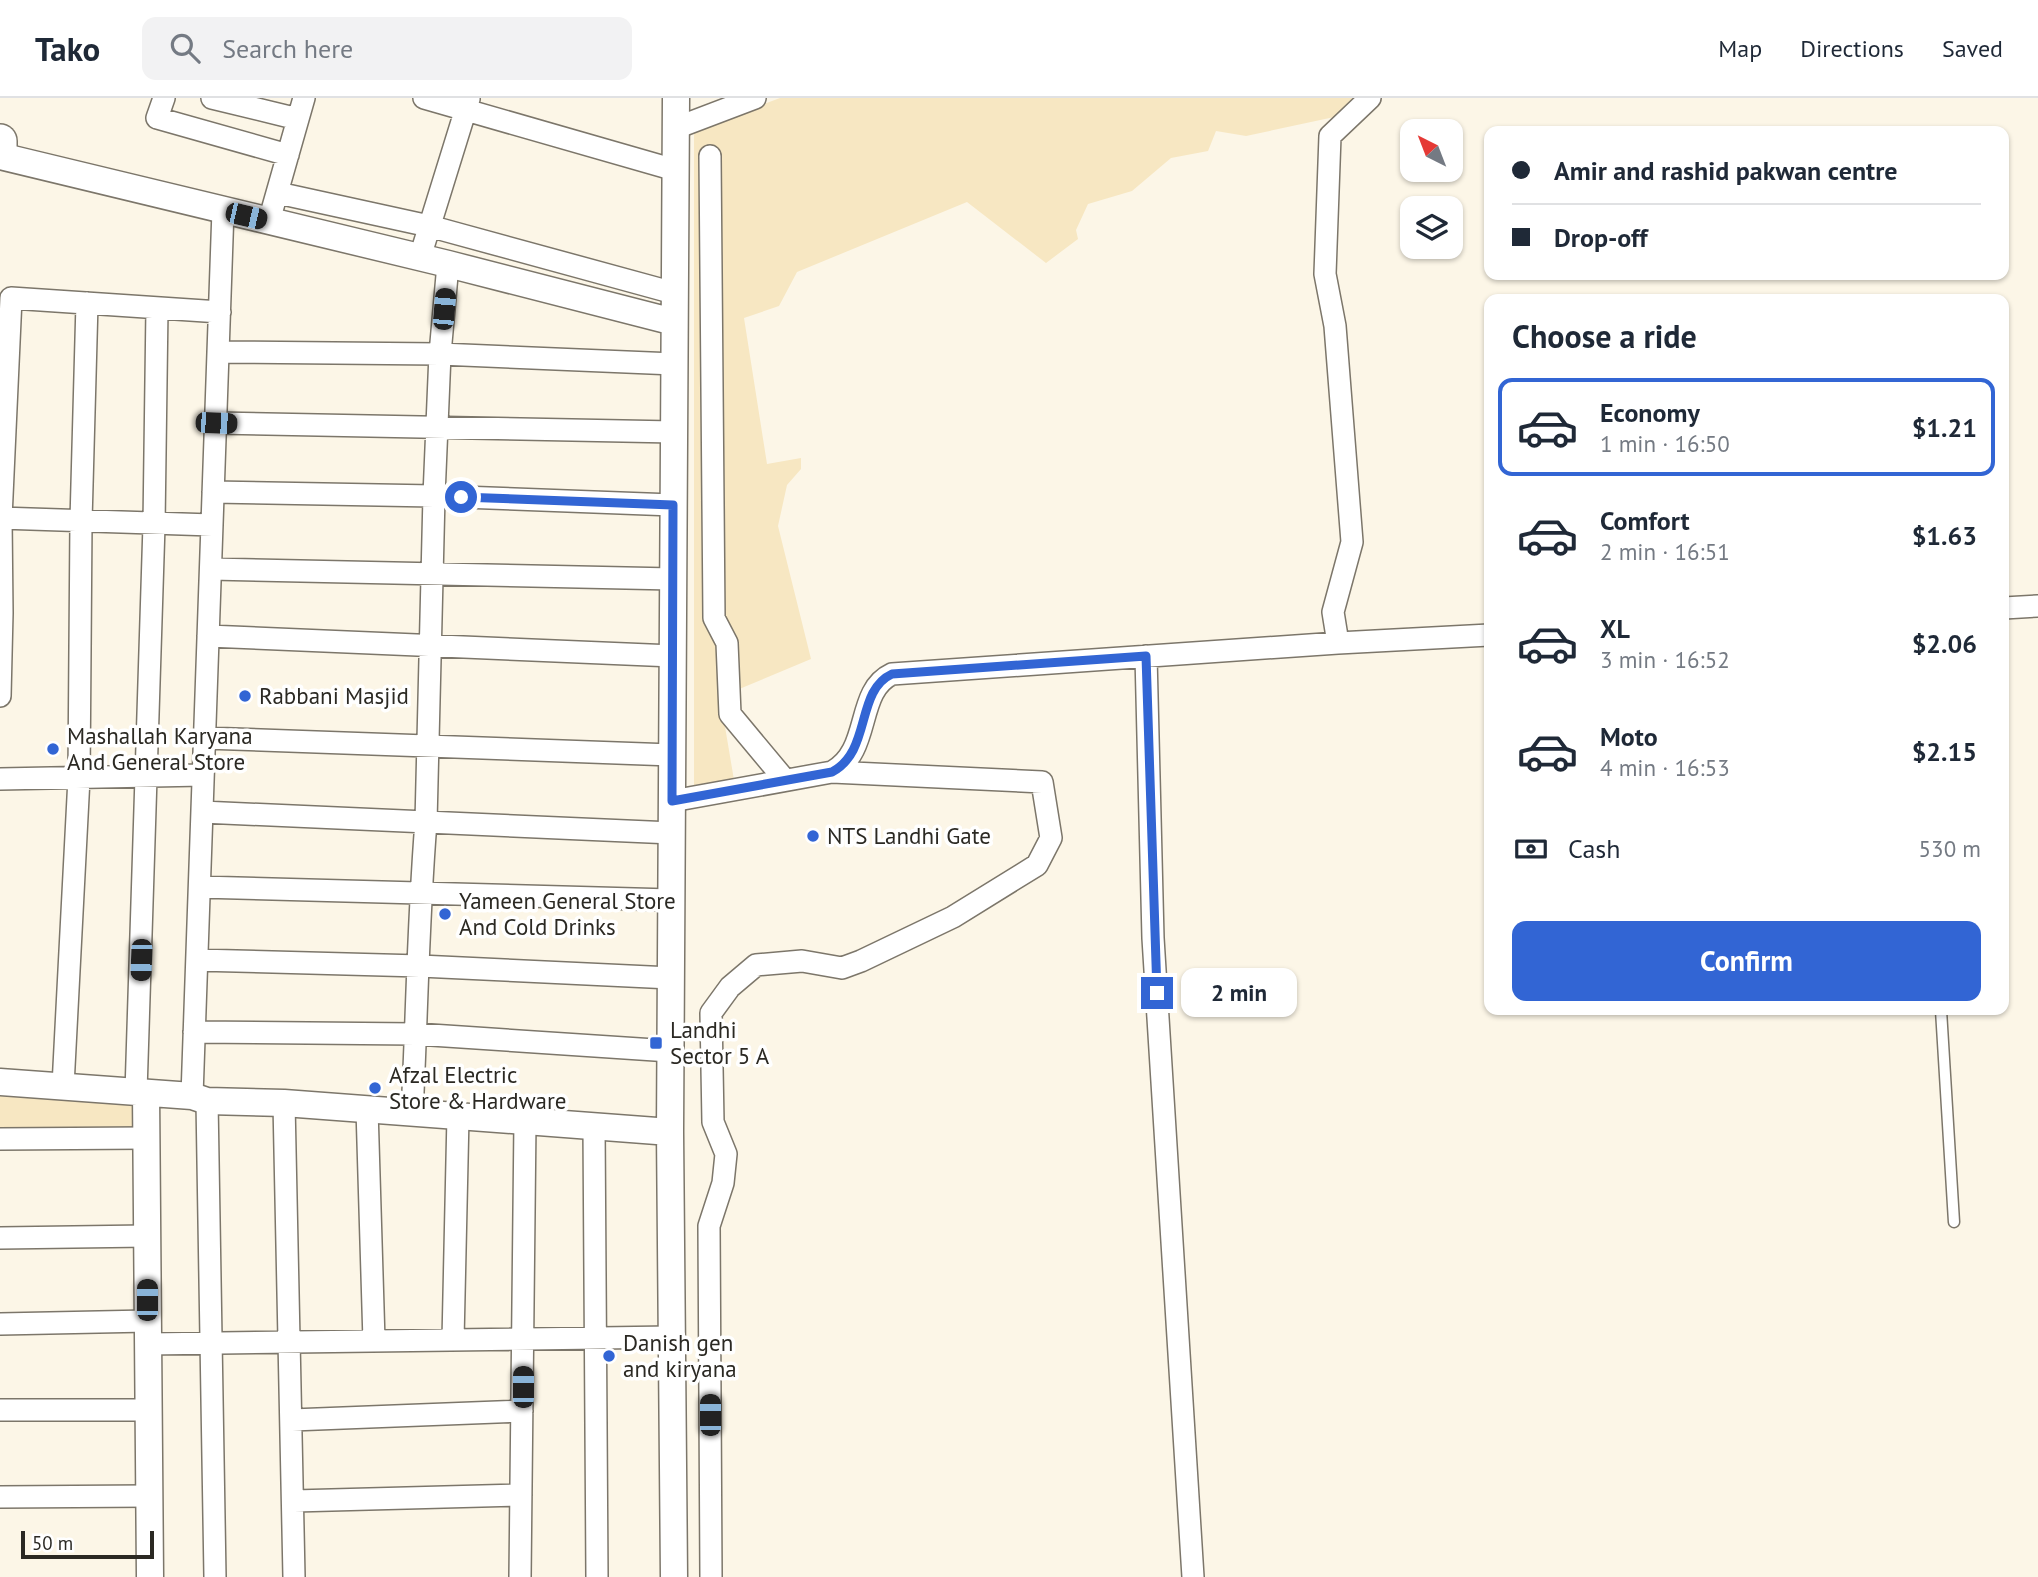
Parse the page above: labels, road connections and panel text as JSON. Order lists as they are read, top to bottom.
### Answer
{
  "places": {
    "other": [
      "Rabbani Masjid",
      "Mashallah Karyana And General Store",
      "NTS Landhi Gate",
      "Yameen General Store And Cold Drinks",
      "Afzal Electric Store & Hardware",
      "Danish gen and kiryana"
    ],
    "transit": ["Landhi Sector 5 A"]
  },
  "scale_bar": "50 m",
  "north": "top left",
  "page": {
    "header": "Tako",
    "search": "Search here",
    "nav": ["Map", "Directions", "Saved"],
    "banner": ["Amir and rashid pakwan centre", "Drop-off"],
    "heading": "Choose a ride",
    "list": [
      {
        "name": "Economy",
        "note": "1 min · 16:50",
        "value": "$1.21"
      },
      {
        "name": "Comfort",
        "note": "2 min · 16:51",
        "value": "$1.63"
      },
      {
        "name": "XL",
        "note": "3 min · 16:52",
        "value": "$2.06"
      },
      {
        "name": "Moto",
        "note": "4 min · 16:53",
        "value": "$2.15"
      }
    ],
    "pay": ["Cash", "530 m"],
    "buttons": "Confirm",
    "bubble": "2 min",
    "scale": "50 m"
  }
}
